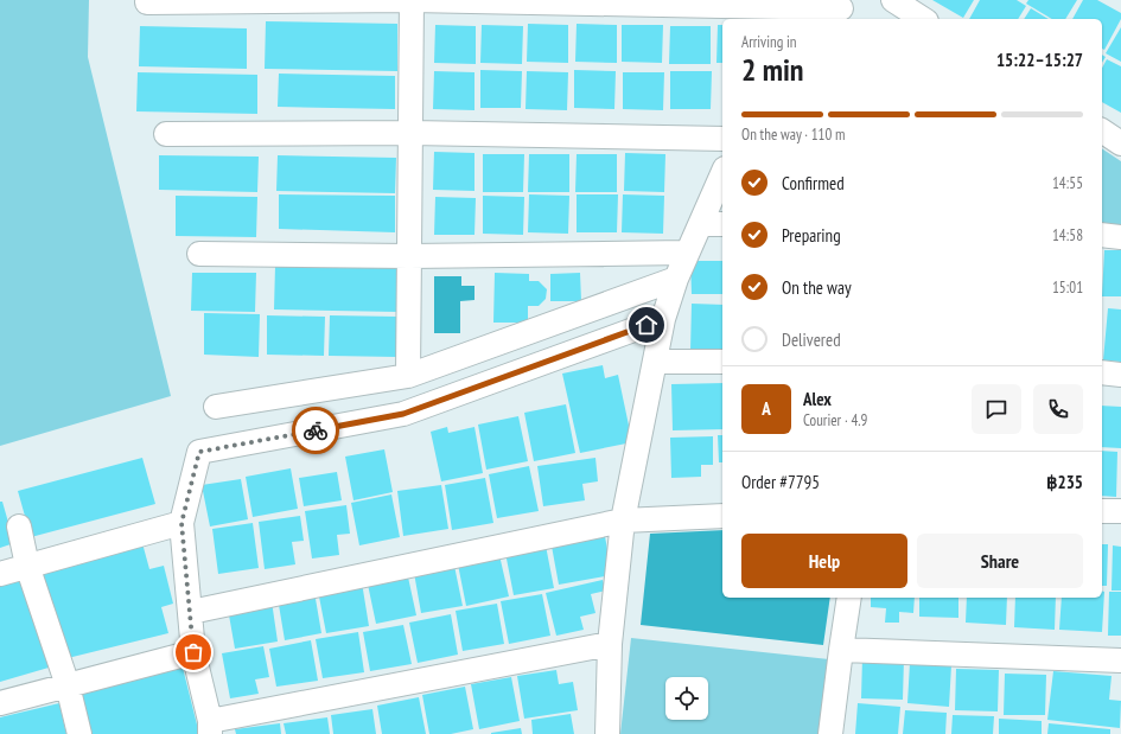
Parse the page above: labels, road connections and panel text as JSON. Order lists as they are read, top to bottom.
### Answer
{
  "page": {
    "heading": ["2 min", "Arriving in", "15:22–15:27"],
    "panel": [
      "Alex",
      "Courier · 4.9",
      "Order #7795",
      "฿235"
    ],
    "bar": "On the way · 110 m",
    "list": [
      ["Confirmed", "14:55"],
      ["Preparing", "14:58"],
      ["On the way", "15:01"],
      "Delivered"
    ],
    "round": "A",
    "buttons": ["Help", "Share"]
  }
}
